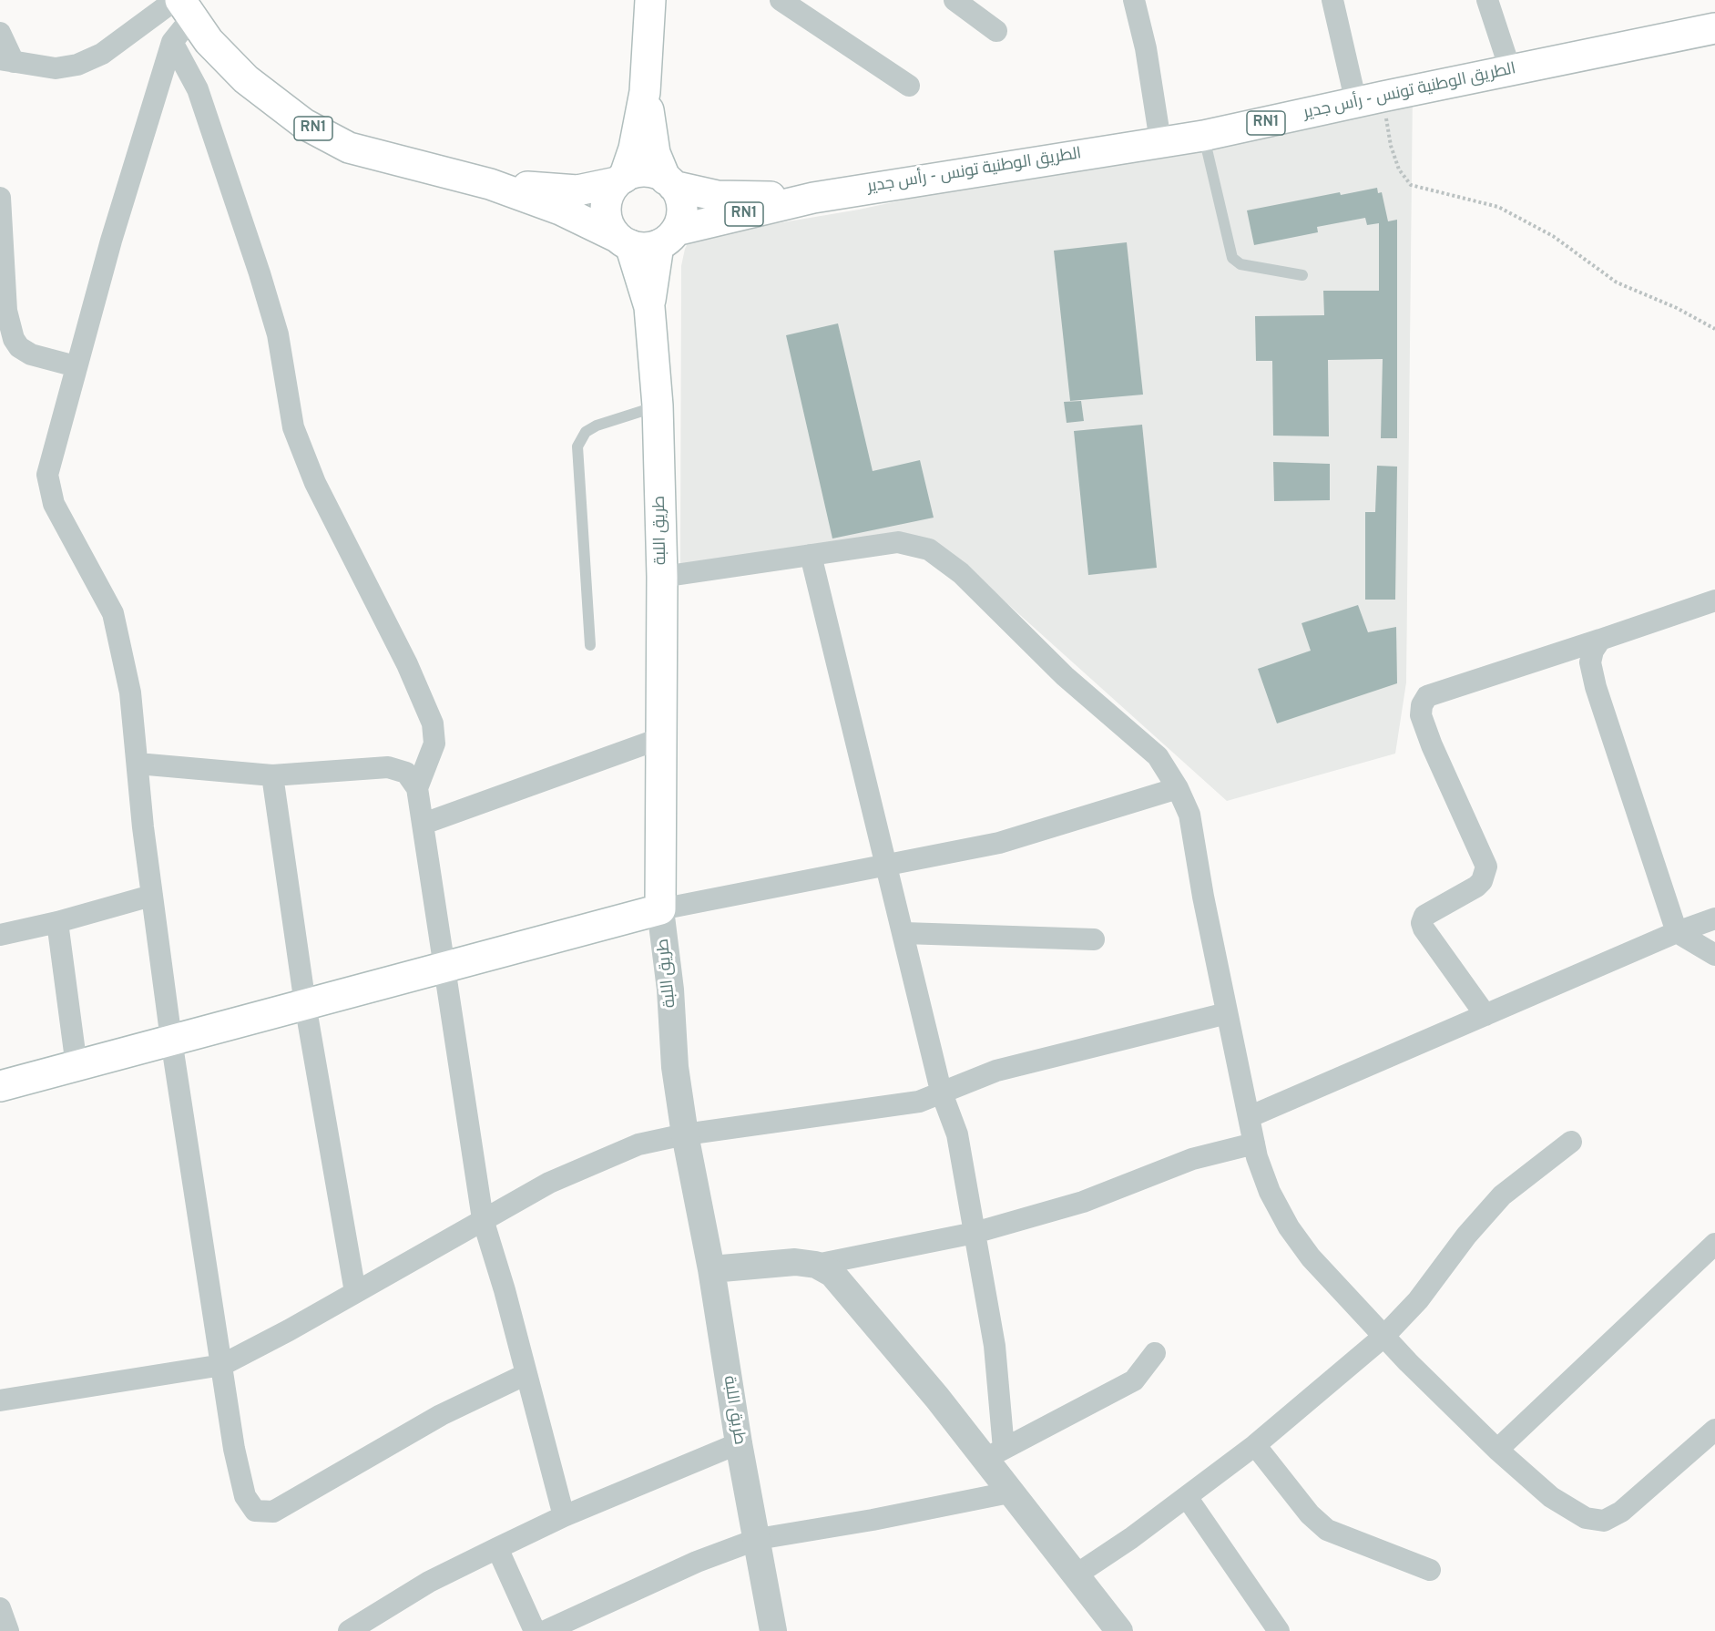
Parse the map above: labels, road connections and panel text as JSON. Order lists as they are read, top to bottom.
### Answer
{
  "streets": {
    "main road": ["الطريق الوطنية تونس - رأس جدير", "RN1", "طريق اللبة"]
  },
  "crossings": [
    ["الطريق الوطنية تونس - رأس جدير", "RN1"],
    ["الطريق الوطنية تونس - رأس جدير", "طريق اللبة"],
    ["RN1", "طريق اللبة"]
  ]
}
